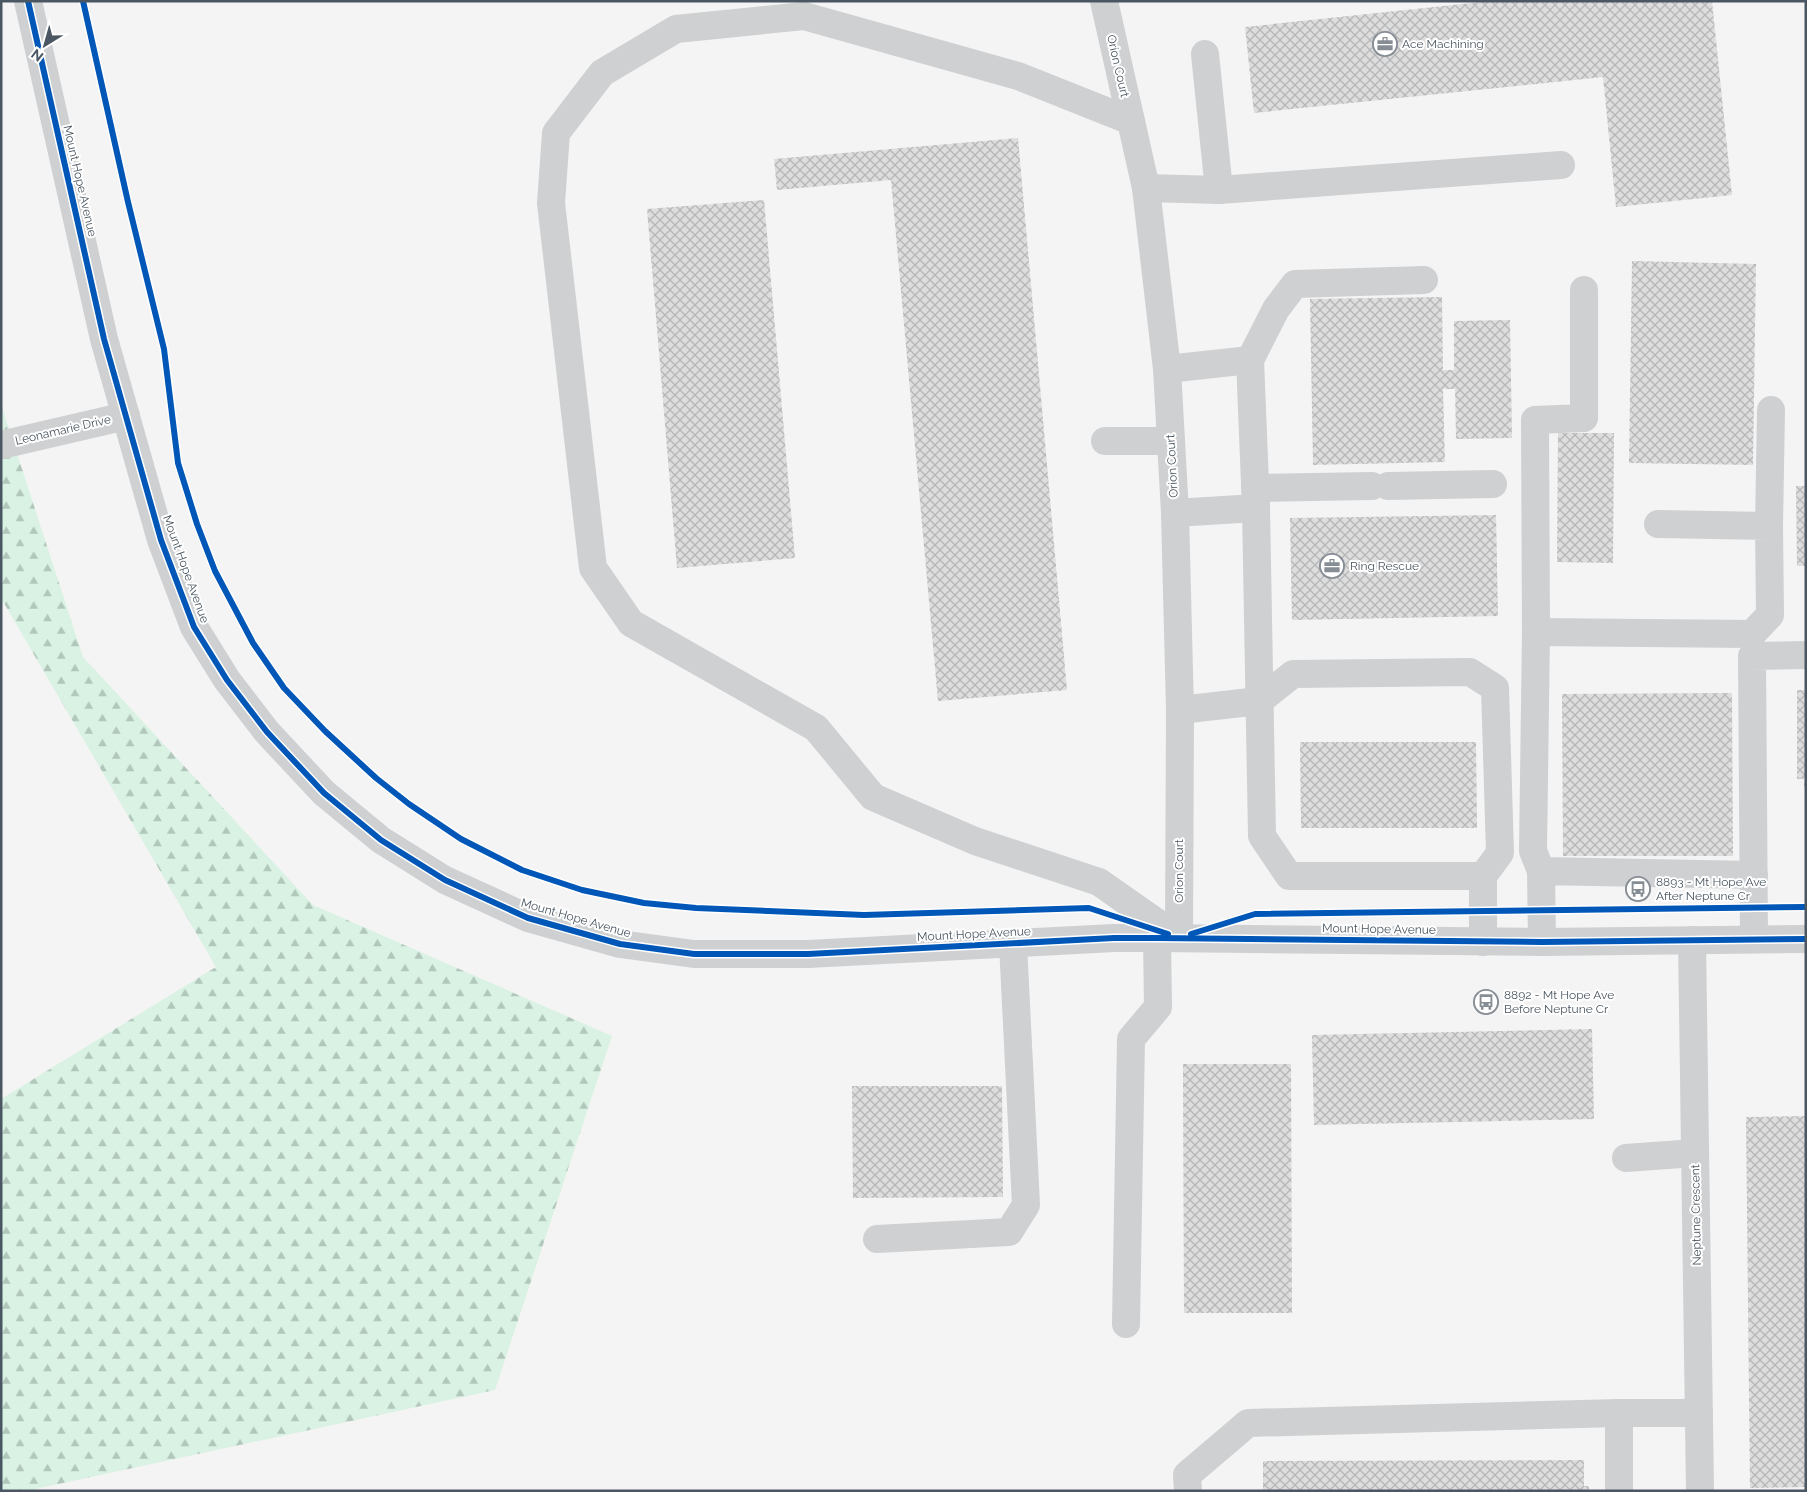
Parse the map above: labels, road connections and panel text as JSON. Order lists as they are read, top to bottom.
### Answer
{
  "streets": {
    "street": [
      "Orion Court",
      "Mount Hope Avenue",
      "Leonamarie Drive",
      "Neptune Crescent"
    ]
  },
  "crossings": [
    ["Orion Court", "Mount Hope Avenue"],
    ["Mount Hope Avenue", "Leonamarie Drive"],
    ["Mount Hope Avenue", "Neptune Crescent"]
  ],
  "places": {
    "office": ["Ace Machining", "Ring Rescue"],
    "bus stop": ["8893 - Mt Hope Ave After Neptune Cr", "8892 - Mt Hope Ave Before Neptune Cr"]
  },
  "north": "bottom left"
}
